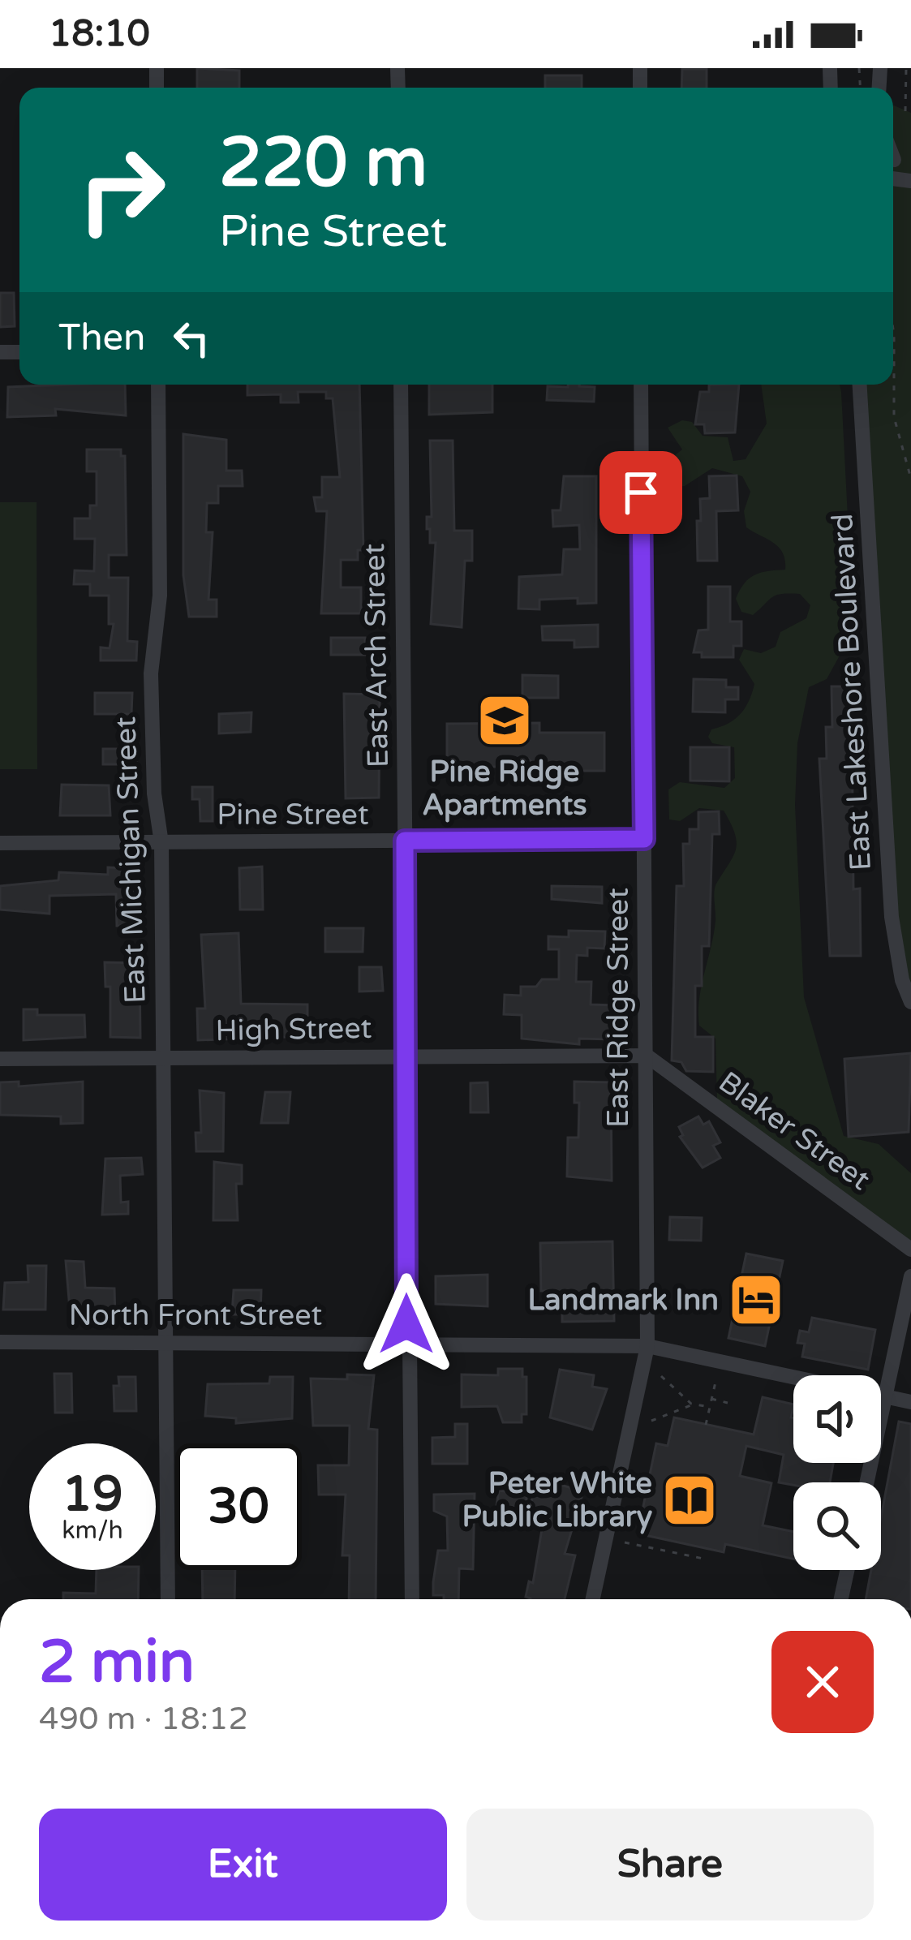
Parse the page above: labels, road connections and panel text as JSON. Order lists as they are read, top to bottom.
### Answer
{
  "streets": {
    "street": [
      "East Arch Street",
      "East Lakeshore Boulevard",
      "Pine Street",
      "East Michigan Street",
      "East Ridge Street",
      "High Street",
      "Blaker Street",
      "North Front Street"
    ]
  },
  "crossings": [
    ["East Arch Street", "Pine Street"],
    ["East Arch Street", "High Street"],
    ["East Arch Street", "North Front Street"],
    ["Pine Street", "East Michigan Street"],
    ["Pine Street", "East Ridge Street"],
    ["East Michigan Street", "High Street"],
    ["East Michigan Street", "North Front Street"],
    ["East Ridge Street", "High Street"],
    ["East Ridge Street", "Blaker Street"],
    ["East Ridge Street", "North Front Street"],
    ["High Street", "Blaker Street"]
  ],
  "places": {
    "school or university": ["Pine Ridge Apartments"],
    "hotel": ["Landmark Inn"],
    "library": ["Peter White Public Library"]
  },
  "page": {
    "status": "18:10",
    "turn": ["220 m", "Pine Street"],
    "then": "Then",
    "speed": "19 km/h",
    "limit": "30",
    "heading": ["2 min", "490 m · 18:12"],
    "buttons": ["Exit", "Share"]
  }
}
